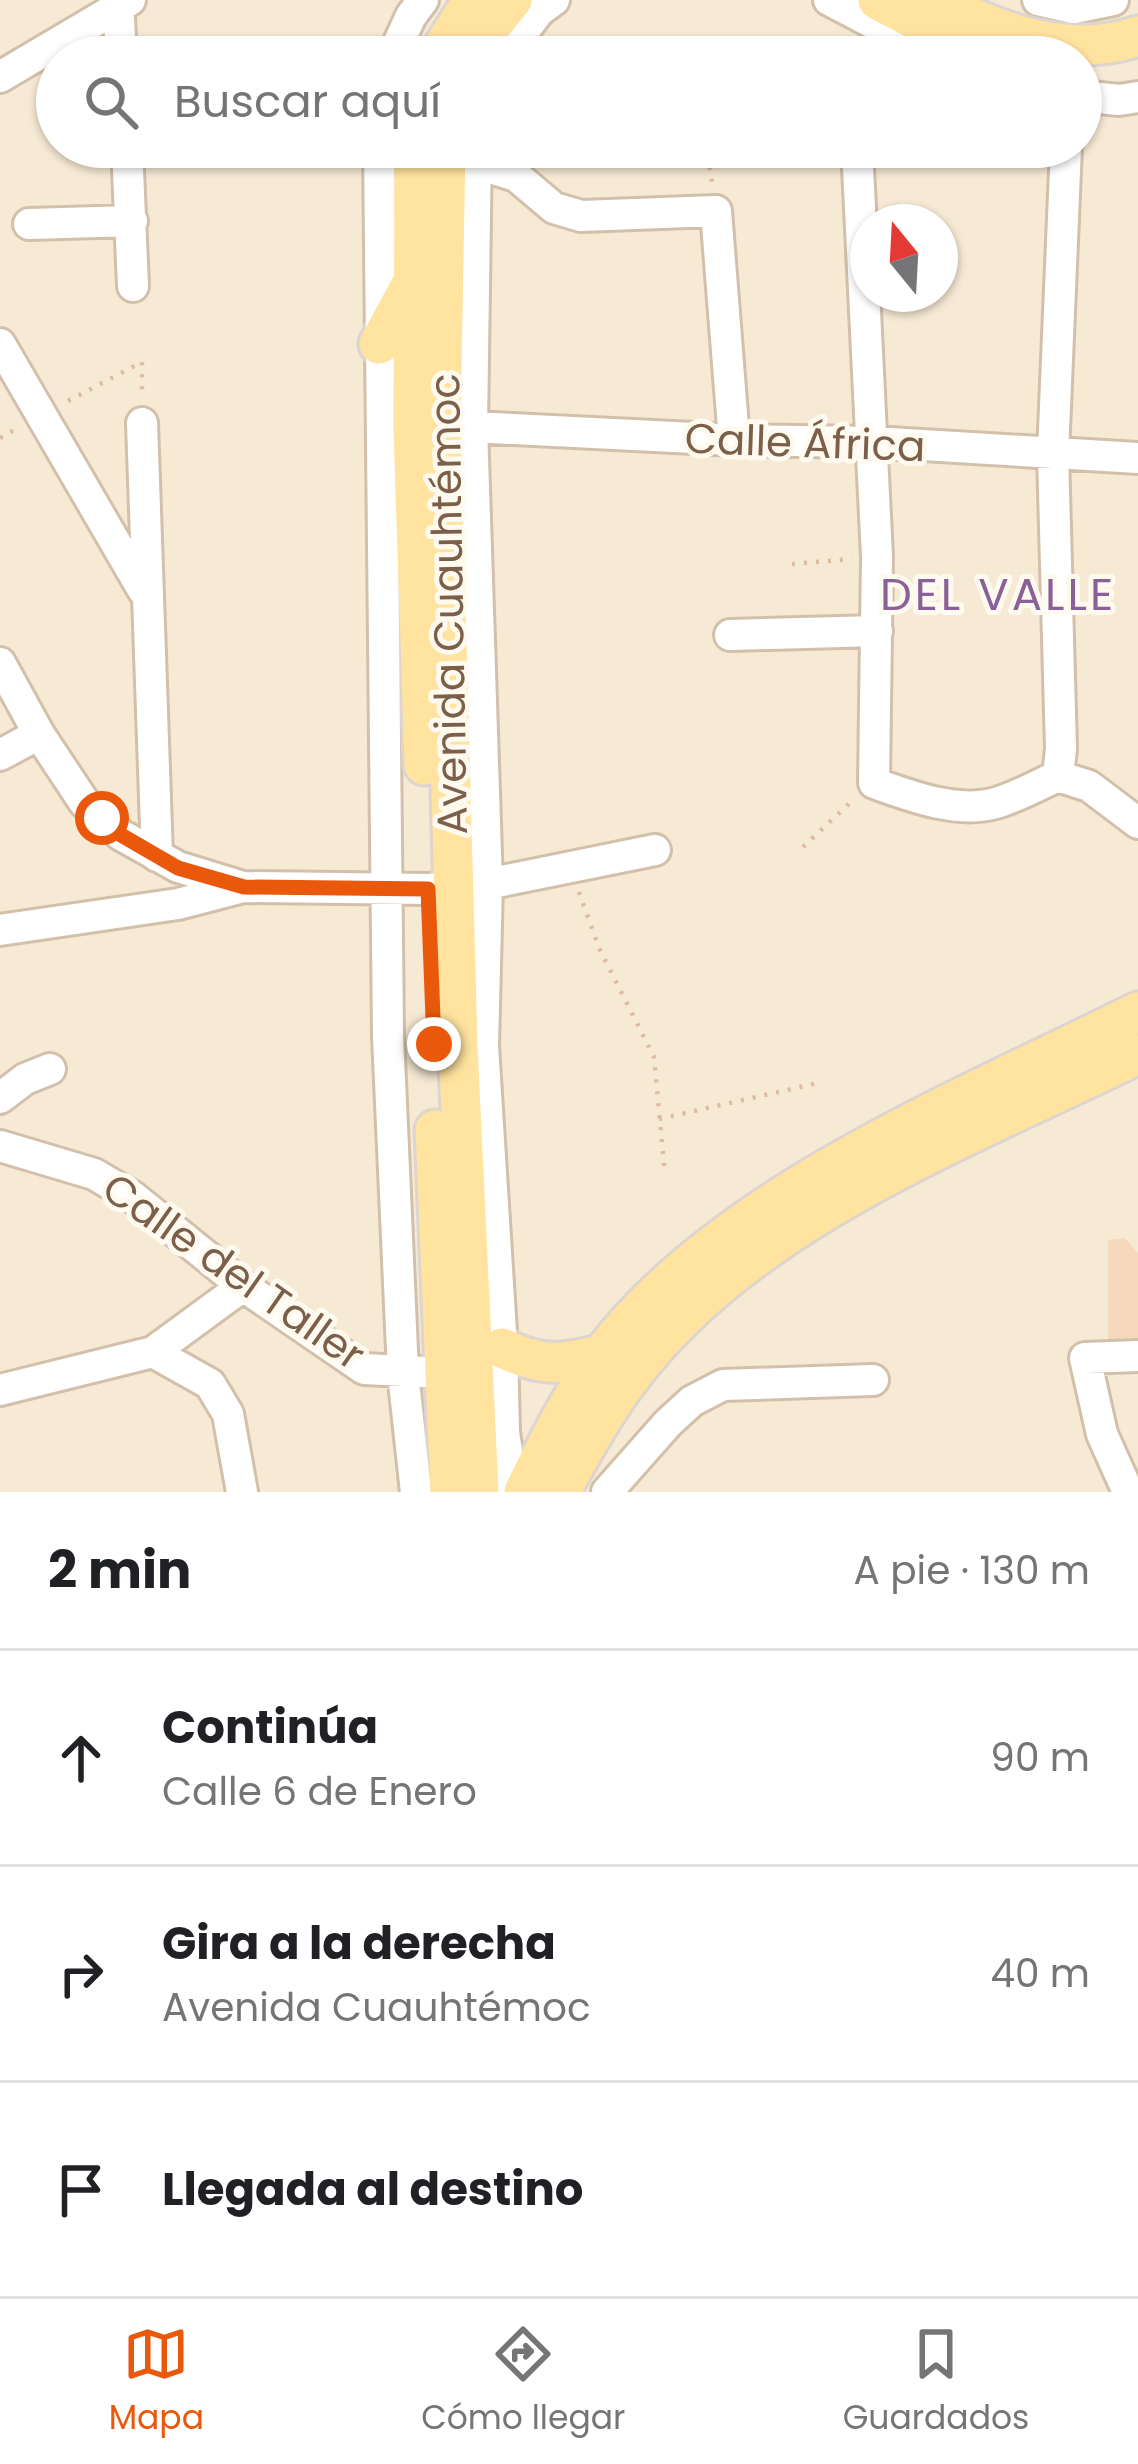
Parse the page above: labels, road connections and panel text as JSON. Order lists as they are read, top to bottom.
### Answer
{
  "streets": {
    "main road": ["Avenida Cuauhtémoc"],
    "street": ["Calle África", "Calle del Taller"]
  },
  "crossings": [
    ["Avenida Cuauhtémoc", "Calle del Taller"]
  ],
  "districts": ["DEL VALLE"],
  "north": "top",
  "page": {
    "search": "Buscar aquí",
    "heading": ["2 min", "A pie · 130 m"],
    "list": [
      ["Continúa", "Calle 6 de Enero", "90 m"],
      ["Gira a la derecha", "Avenida Cuauhtémoc", "40 m"],
      "Llegada al destino"
    ],
    "nav": ["Mapa", "Cómo llegar", "Guardados"]
  }
}
